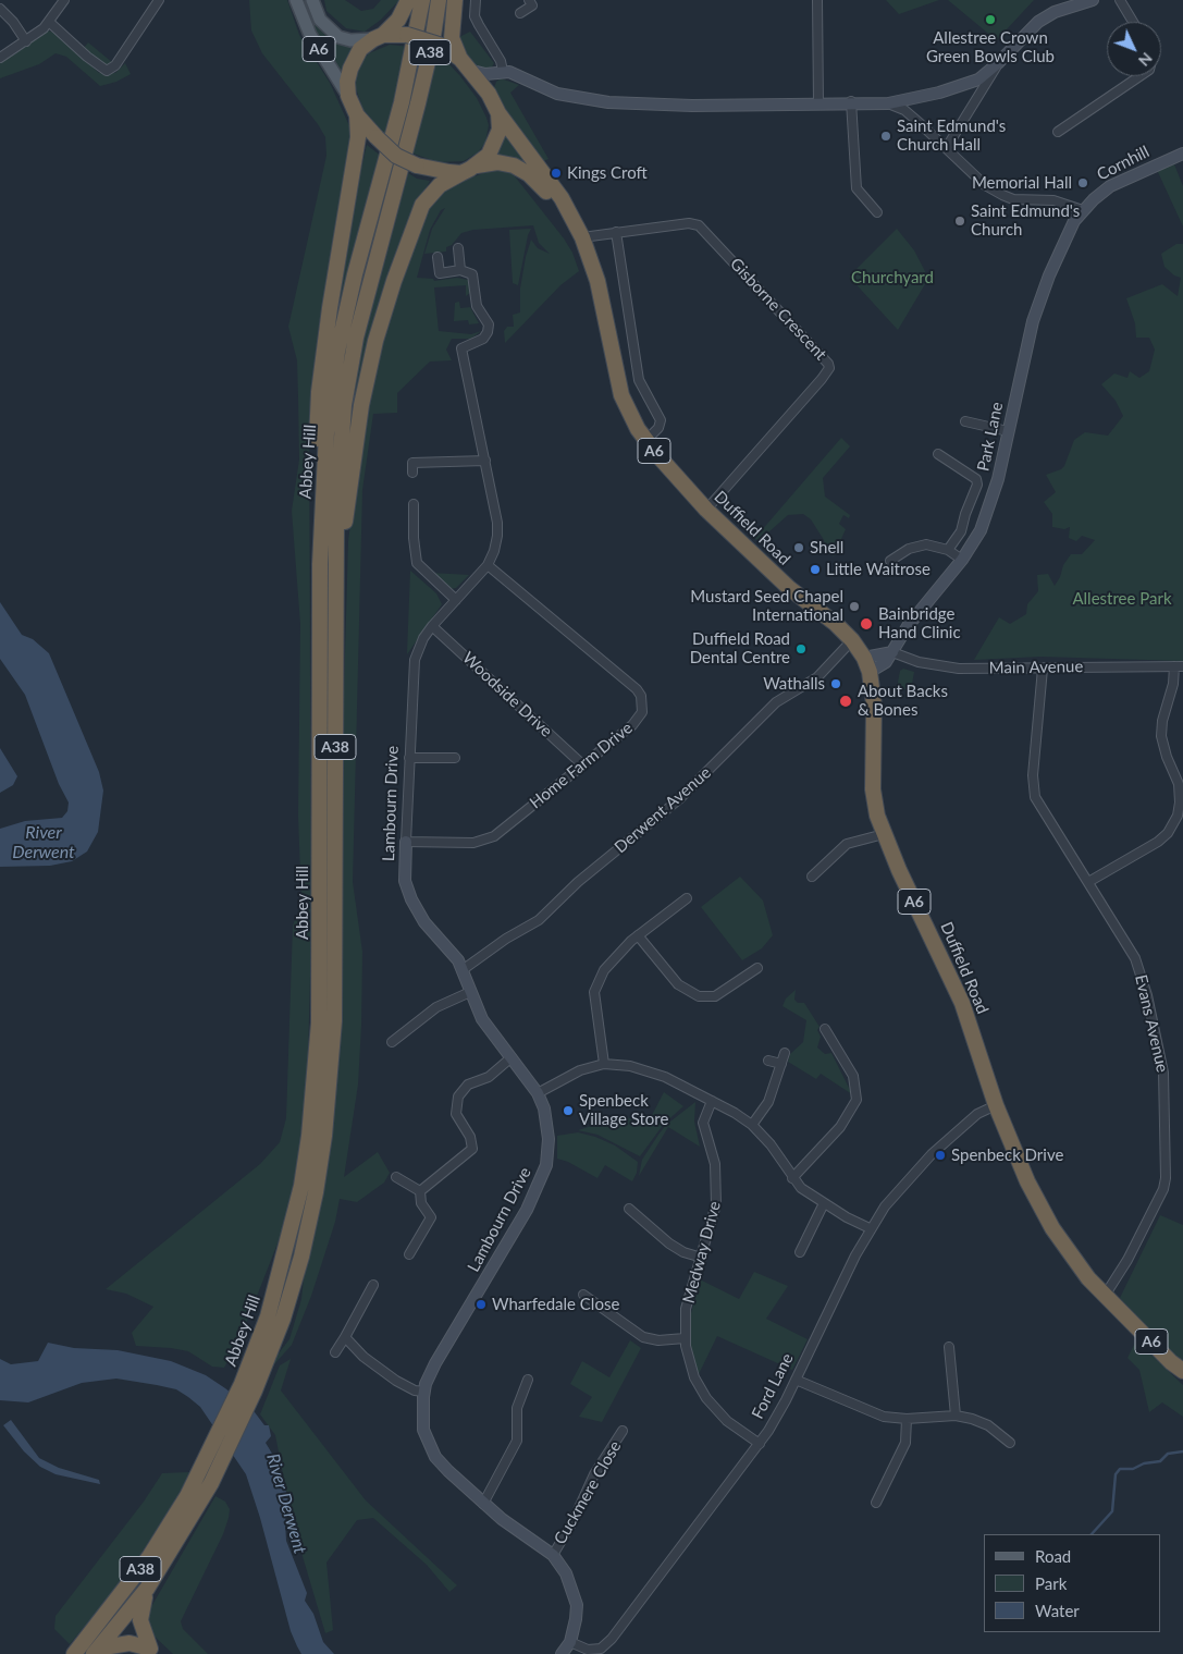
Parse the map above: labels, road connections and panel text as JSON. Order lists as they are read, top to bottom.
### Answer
{
  "streets": {
    "highway": [
      "A6",
      "A38",
      "Abbey Hill",
      "Duffield Road"
    ],
    "street": [
      "Cornhill",
      "Gisborne Crescent",
      "Park Lane",
      "Main Avenue",
      "Woodside Drive",
      "Home Farm Drive",
      "Lambourn Drive",
      "Derwent Avenue",
      "Evans Avenue",
      "Medway Drive",
      "Ford Lane",
      "Cuckmere Close"
    ]
  },
  "crossings": [
    ["A6", "Duffield Road"],
    ["Cornhill", "Park Lane"],
    ["Gisborne Crescent", "Duffield Road"],
    ["Park Lane", "Main Avenue"],
    ["Duffield Road", "Derwent Avenue"],
    ["Duffield Road", "Evans Avenue"],
    ["Duffield Road", "Ford Lane"],
    ["Main Avenue", "Evans Avenue"],
    ["Woodside Drive", "Home Farm Drive"],
    ["Woodside Drive", "Lambourn Drive"],
    ["Home Farm Drive", "Lambourn Drive"],
    ["Lambourn Drive", "Derwent Avenue"],
    ["Lambourn Drive", "Ford Lane"],
    ["Lambourn Drive", "Cuckmere Close"],
    ["Medway Drive", "Ford Lane"]
  ],
  "water": ["River Derwent"],
  "parks": ["Churchyard", "Allestree Park"],
  "places": [
    "Allestree Crown Green Bowls Club",
    "Saint Edmund's Church Hall",
    "Kings Croft",
    "Memorial Hall",
    "Saint Edmund's Church",
    "Shell",
    "Little Waitrose",
    "Mustard Seed Chapel International",
    "Bainbridge Hand Clinic",
    "Duffield Road Dental Centre",
    "Wathalls",
    "About Backs & Bones",
    "Spenbeck Village Store",
    "Spenbeck Drive",
    "Wharfedale Close"
  ],
  "legend": ["Road", "Park", "Water"],
  "north": "bottom right"
}
